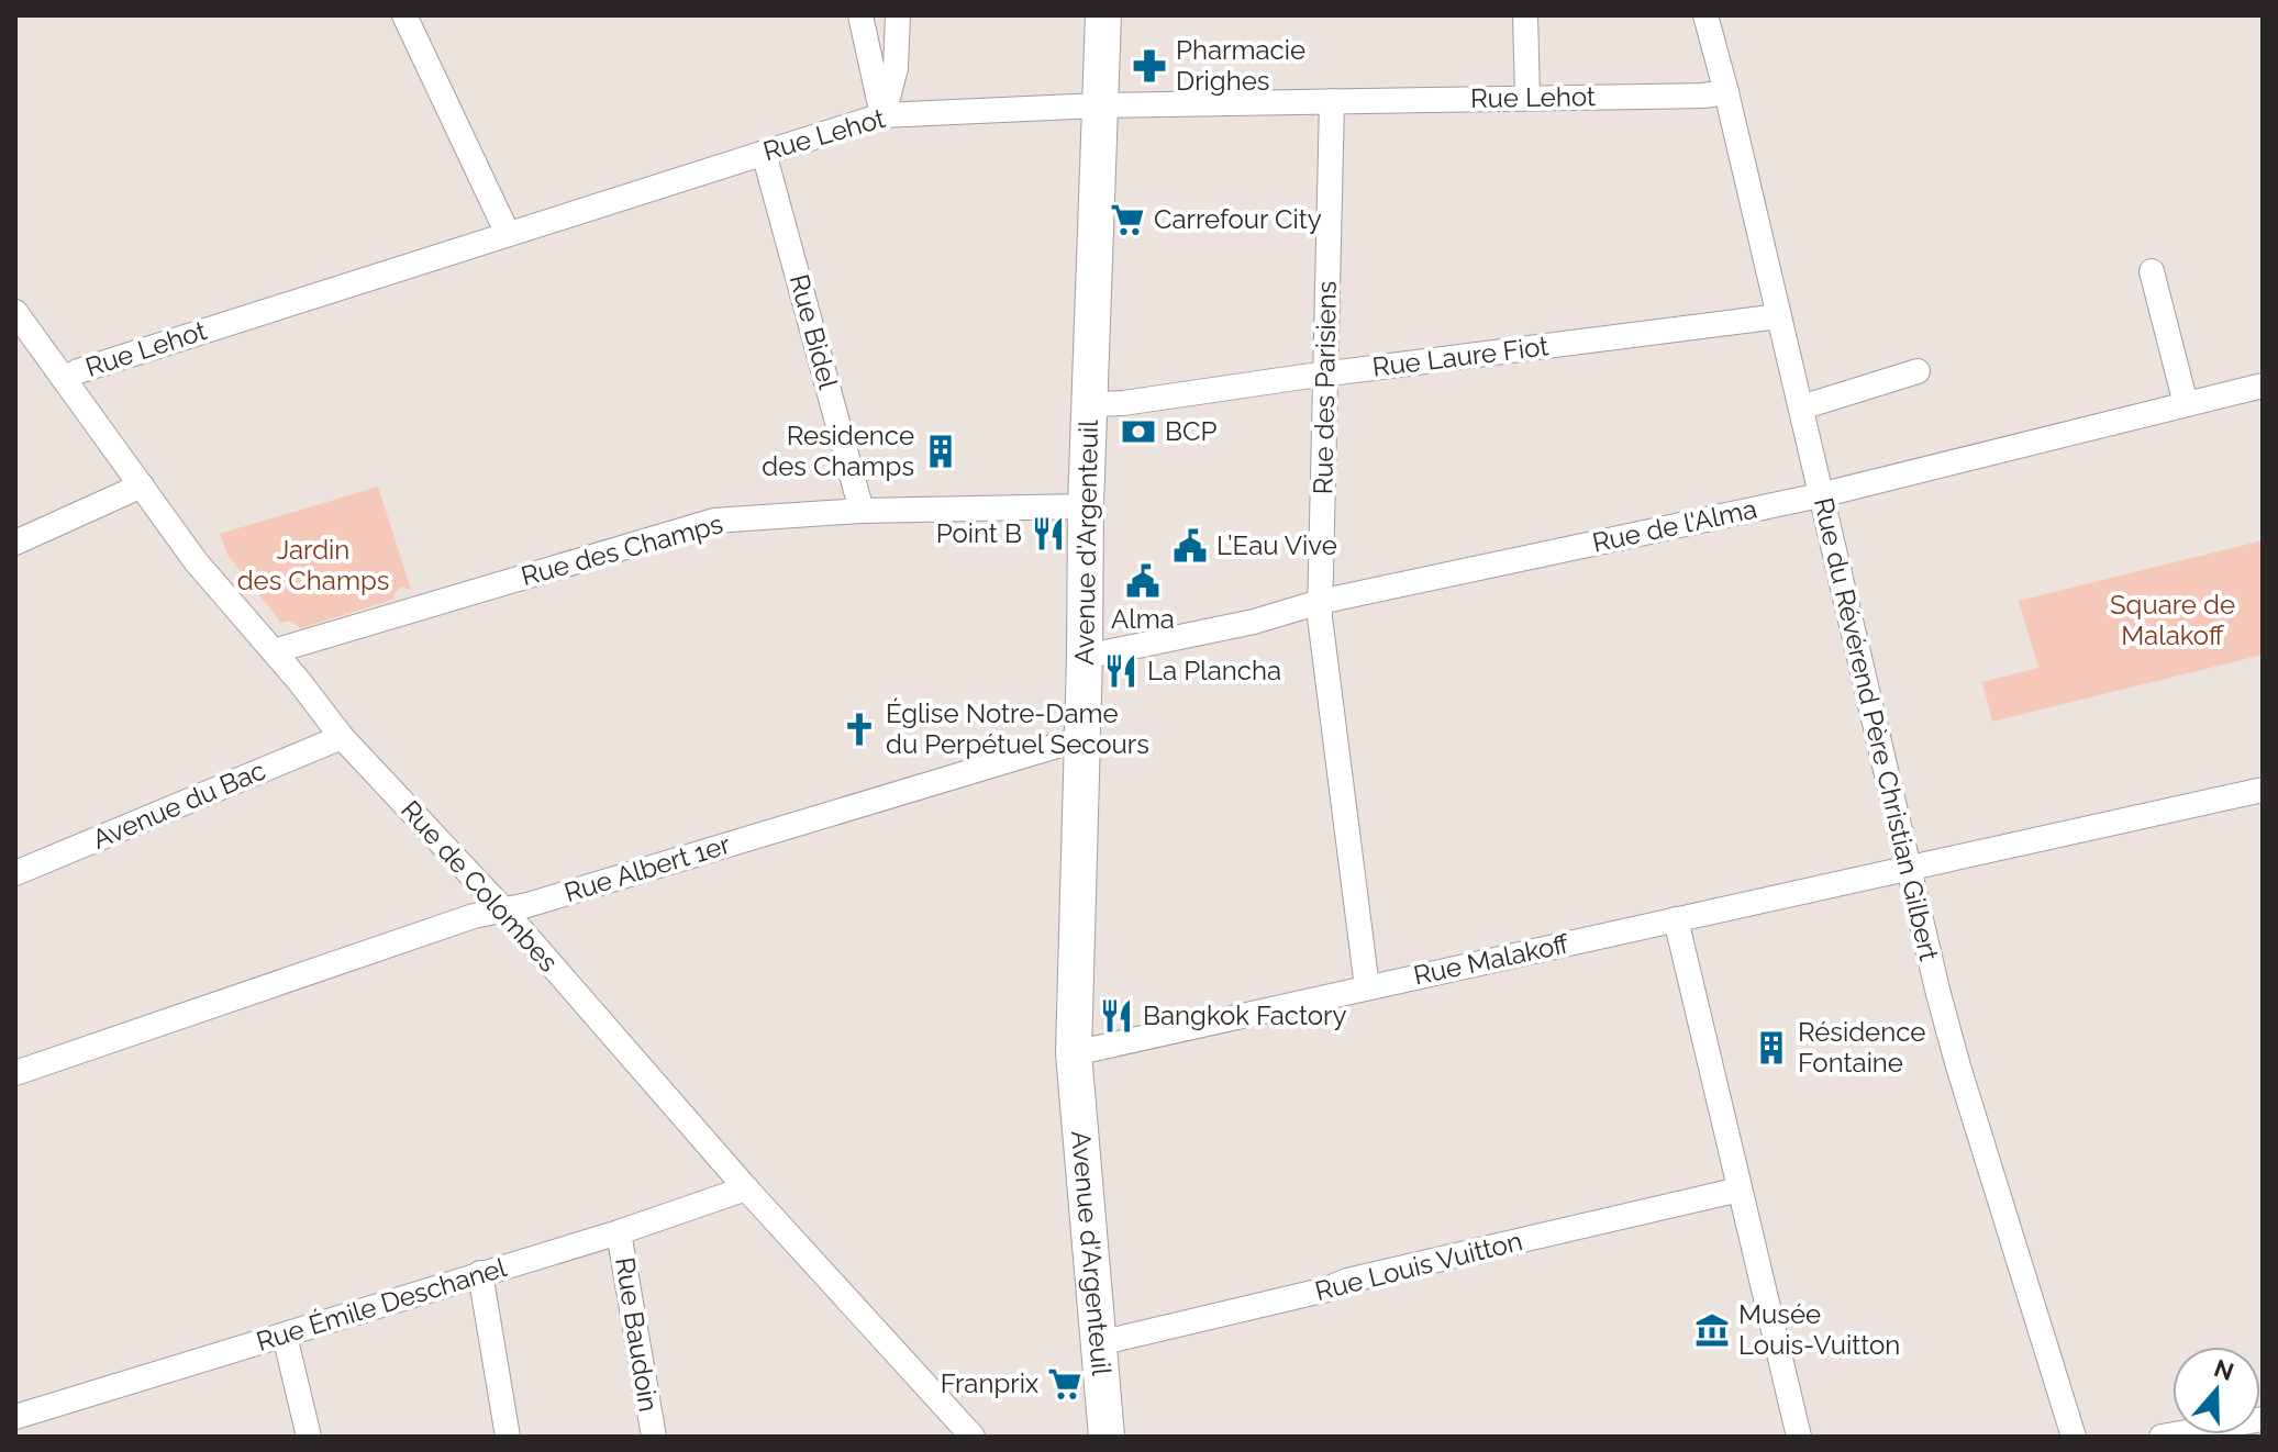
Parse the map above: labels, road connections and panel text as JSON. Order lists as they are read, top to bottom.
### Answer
{
  "streets": {
    "main road": ["Avenue d'Argenteuil"],
    "street": [
      "Rue Lehot",
      "Rue Bidel",
      "Rue Laure Fiot",
      "Rue des Parisiens",
      "Rue de l'Alma",
      "Rue des Champs",
      "Rue du Révérend Père Christian Gilbert",
      "Avenue du Bac",
      "Rue Albert 1er",
      "Rue de Colombes",
      "Rue Malakoff",
      "Rue Louis Vuitton",
      "Rue Émile Deschanel",
      "Rue Baudoin"
    ]
  },
  "crossings": [
    ["Rue Lehot", "Rue Bidel"],
    ["Rue Lehot", "Rue des Parisiens"],
    ["Rue Lehot", "Avenue d'Argenteuil"],
    ["Rue Lehot", "Rue du Révérend Père Christian Gilbert"],
    ["Rue Lehot", "Rue de Colombes"],
    ["Rue Bidel", "Rue des Champs"],
    ["Rue Laure Fiot", "Rue des Parisiens"],
    ["Rue Laure Fiot", "Avenue d'Argenteuil"],
    ["Rue Laure Fiot", "Rue du Révérend Père Christian Gilbert"],
    ["Rue des Parisiens", "Rue de l'Alma"],
    ["Rue des Parisiens", "Rue Malakoff"],
    ["Rue de l'Alma", "Avenue d'Argenteuil"],
    ["Rue de l'Alma", "Rue du Révérend Père Christian Gilbert"],
    ["Avenue d'Argenteuil", "Rue des Champs"],
    ["Avenue d'Argenteuil", "Rue Albert 1er"],
    ["Avenue d'Argenteuil", "Rue Malakoff"],
    ["Avenue d'Argenteuil", "Rue Louis Vuitton"],
    ["Rue des Champs", "Rue de Colombes"],
    ["Rue du Révérend Père Christian Gilbert", "Rue Malakoff"],
    ["Avenue du Bac", "Rue de Colombes"],
    ["Rue Albert 1er", "Rue de Colombes"],
    ["Rue de Colombes", "Rue Émile Deschanel"],
    ["Rue Émile Deschanel", "Rue Baudoin"]
  ],
  "parks": ["Jardin des Champs", "Square de Malakoff"],
  "places": {
    "pharmacy": ["Pharmacie Drighes"],
    "supermarket": ["Carrefour City", "Franprix"],
    "bank": ["BCP"],
    "building": ["Residence des Champs", "Résidence Fontaine"],
    "restaurant": ["Point B", "La Plancha", "Bangkok Factory"],
    "public building": ["L’Eau Vive", "Alma"],
    "church": ["Église Notre-Dame du Perpétuel Secours"],
    "museum": ["Musée Louis-Vuitton"]
  },
  "north": "top"
}
